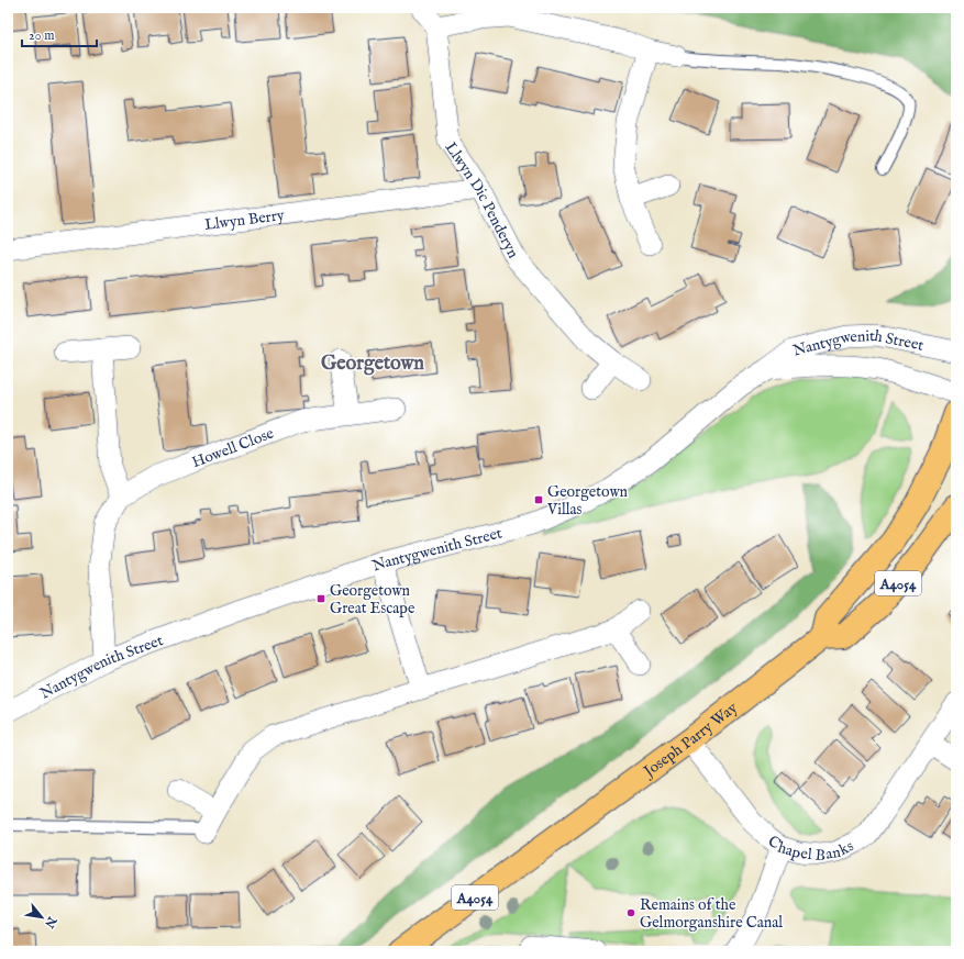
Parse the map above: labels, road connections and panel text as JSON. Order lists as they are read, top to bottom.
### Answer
{
  "streets": {
    "main road": ["A4054", "Joseph Parry Way"],
    "street": [
      "Llwyn Dic Penderyn",
      "Llwyn Berry",
      "Nantygwenith Street",
      "Howell Close",
      "Chapel Banks"
    ]
  },
  "crossings": [
    ["Llwyn Dic Penderyn", "Llwyn Berry"],
    ["Nantygwenith Street", "Howell Close"],
    ["A4054", "Joseph Parry Way"],
    ["Joseph Parry Way", "Chapel Banks"]
  ],
  "districts": ["Georgetown"],
  "places": {
    "transit": ["Georgetown Villas", "Georgetown Great Escape"],
    "other": ["Remains of the Gelmorganshire Canal"]
  },
  "scale_bar": "20 m",
  "north": "bottom right"
}
